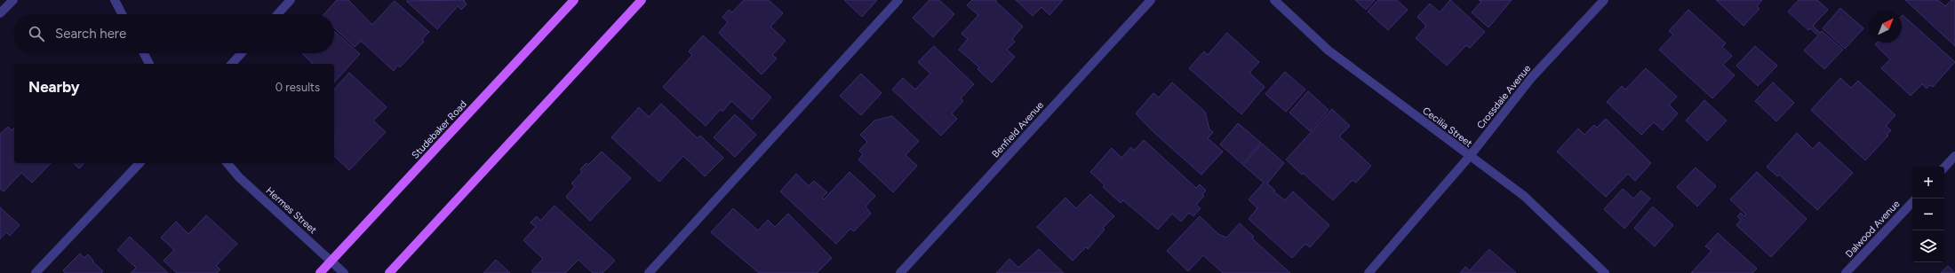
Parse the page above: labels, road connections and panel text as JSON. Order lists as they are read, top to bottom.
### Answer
{
  "streets": {
    "main road": ["Studebaker Road"],
    "street": [
      "Crossdale Avenue",
      "Cecilia Street",
      "Benfield Avenue",
      "Hermes Street",
      "Dalwood Avenue"
    ]
  },
  "crossings": [
    ["Crossdale Avenue", "Cecilia Street"],
    ["Studebaker Road", "Hermes Street"]
  ],
  "north": "top right",
  "page": {
    "search": "Search here",
    "heading": ["Nearby", "0 results"],
    "map_buttons": ["+", "−"]
  }
}
